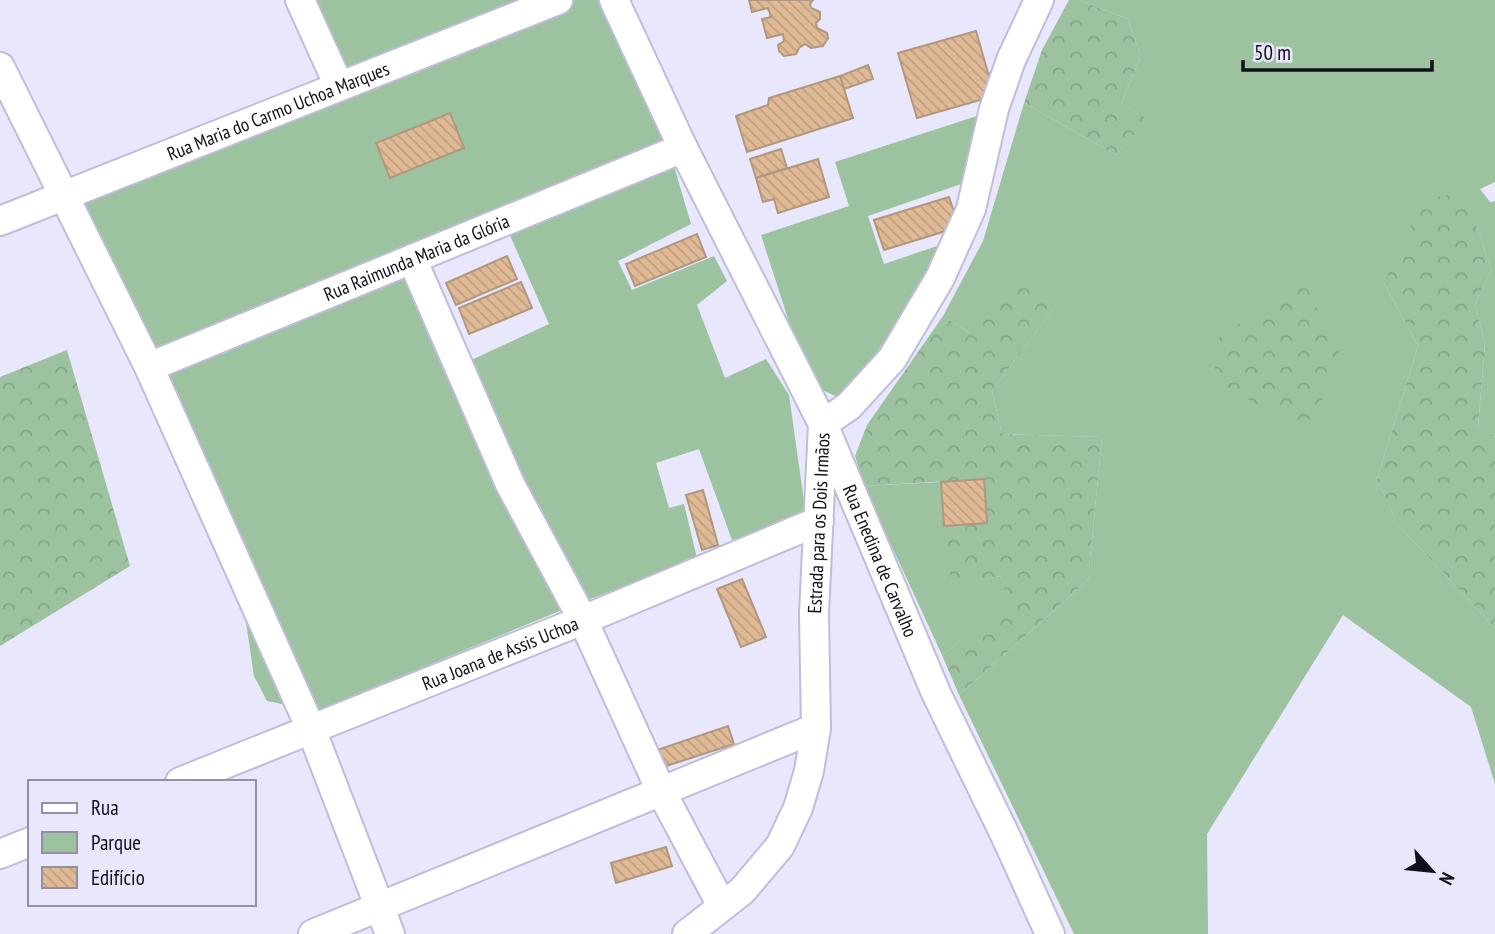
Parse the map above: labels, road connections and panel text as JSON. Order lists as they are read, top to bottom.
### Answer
{
  "streets": {
    "street": [
      "Rua Maria do Carmo Uchoa Marques",
      "Rua Raimunda Maria da Glória",
      "Estrada para os Dois Irmãos",
      "Rua Enedina de Carvalho",
      "Rua Joana de Assis Uchoa"
    ]
  },
  "crossings": [
    ["Rua Raimunda Maria da Glória", "Rua Enedina de Carvalho"],
    ["Estrada para os Dois Irmãos", "Rua Enedina de Carvalho"],
    ["Estrada para os Dois Irmãos", "Rua Joana de Assis Uchoa"]
  ],
  "legend": ["Rua", "Parque", "Edifício"],
  "scale_bar": "50 m",
  "north": "bottom right"
}
